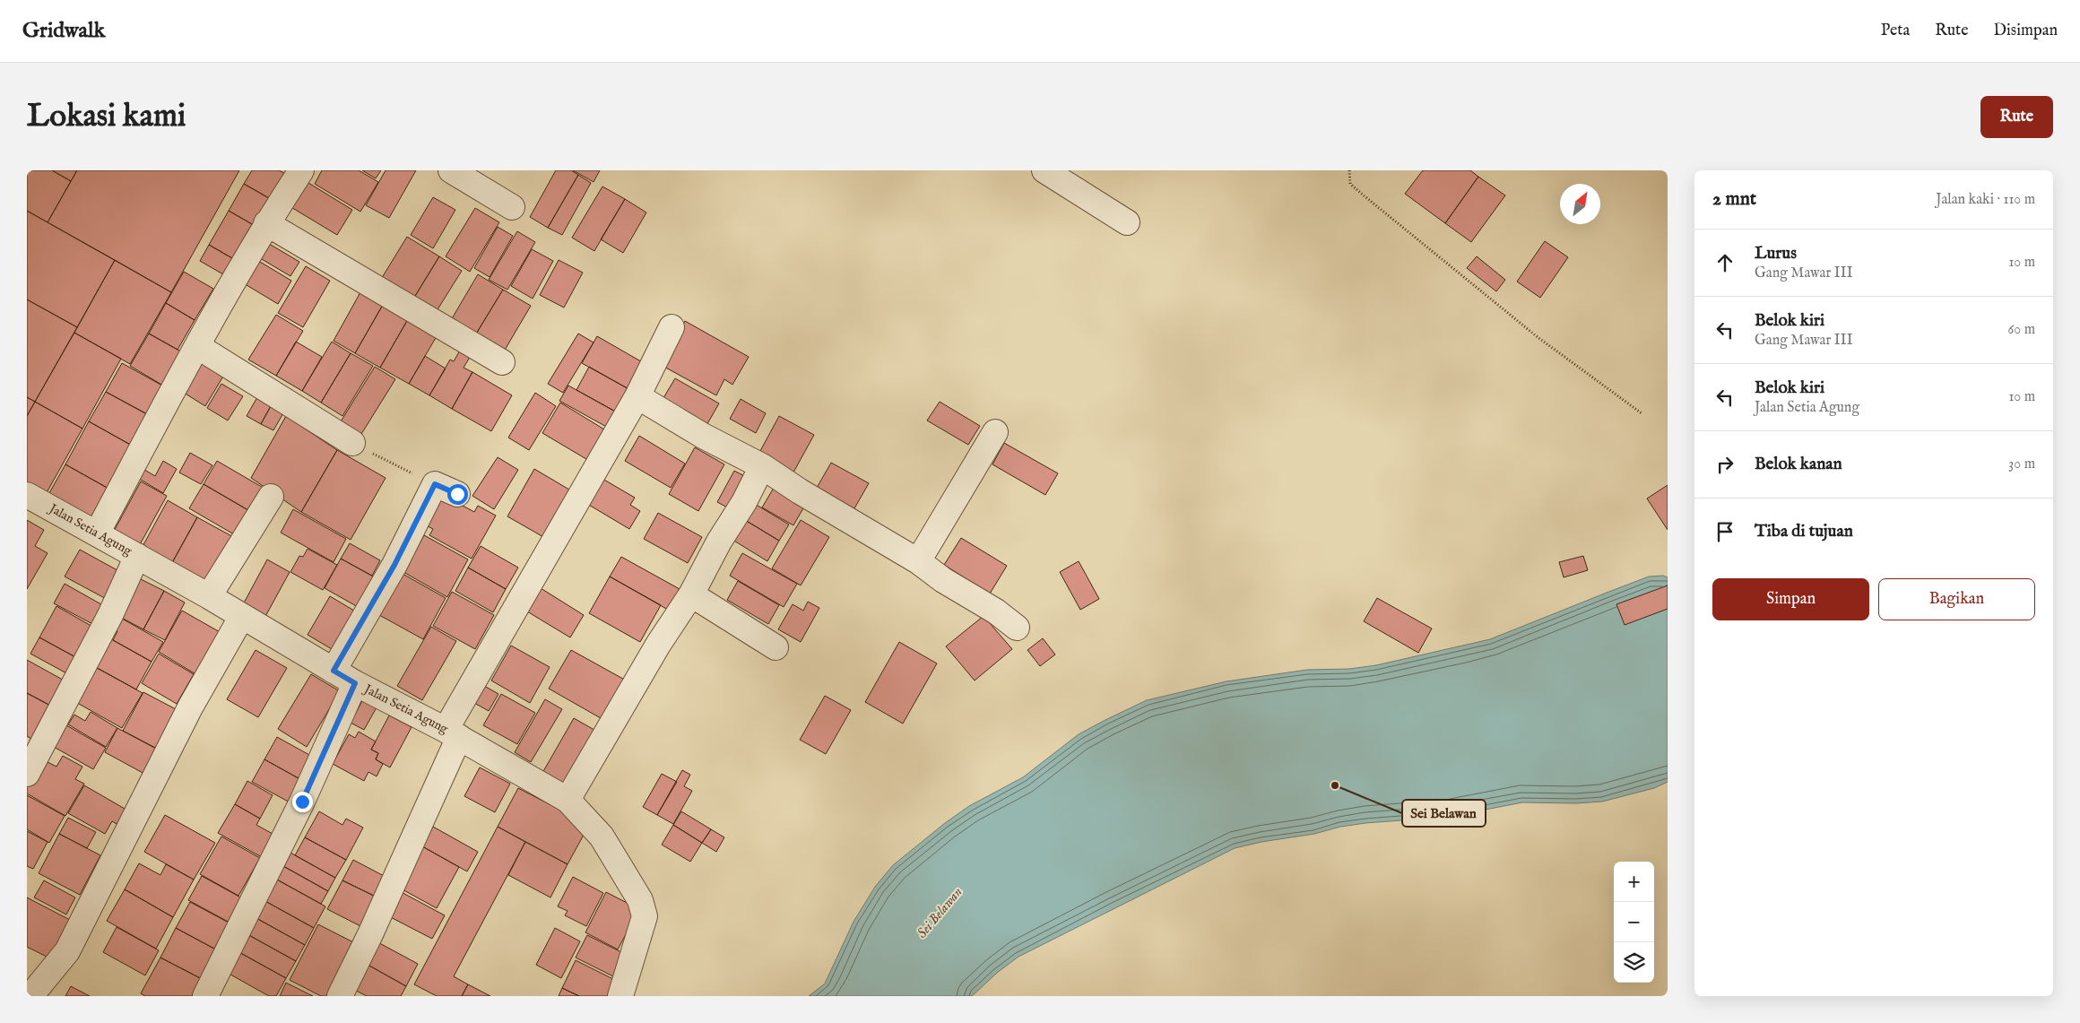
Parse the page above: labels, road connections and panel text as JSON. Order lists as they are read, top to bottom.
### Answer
{
  "streets": {
    "street": ["Jalan Setia Agung"]
  },
  "water": ["Sei Belawan"],
  "places": ["Sei Belawan"],
  "north": "top right",
  "page": {
    "header": "Gridwalk",
    "nav": ["Peta", "Rute", "Disimpan"],
    "buttons": [
      "Rute",
      ["Simpan", "Bagikan"]
    ],
    "title": "Lokasi kami",
    "heading": ["2 mnt", "Jalan kaki · 110 m"],
    "list": [
      ["Lurus", "Gang Mawar III", "10 m"],
      ["Belok kiri", "Gang Mawar III", "60 m"],
      ["Belok kiri", "Jalan Setia Agung", "10 m"],
      ["Belok kanan", "30 m"],
      "Tiba di tujuan"
    ],
    "map_buttons": ["+", "−"]
  }
}
